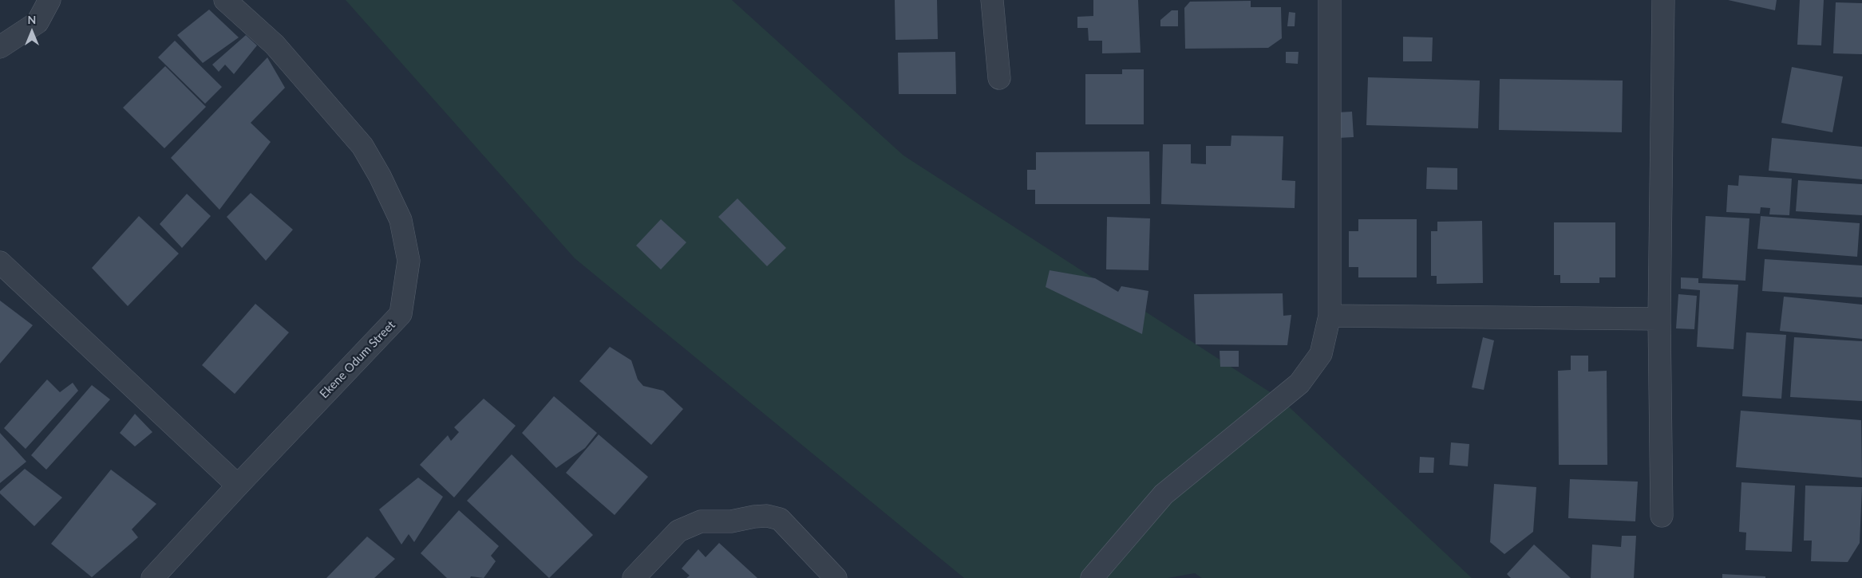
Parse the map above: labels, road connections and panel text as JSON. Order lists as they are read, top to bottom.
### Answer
{
  "streets": {
    "street": ["Ekene Odum Street"]
  },
  "north": "top"
}
